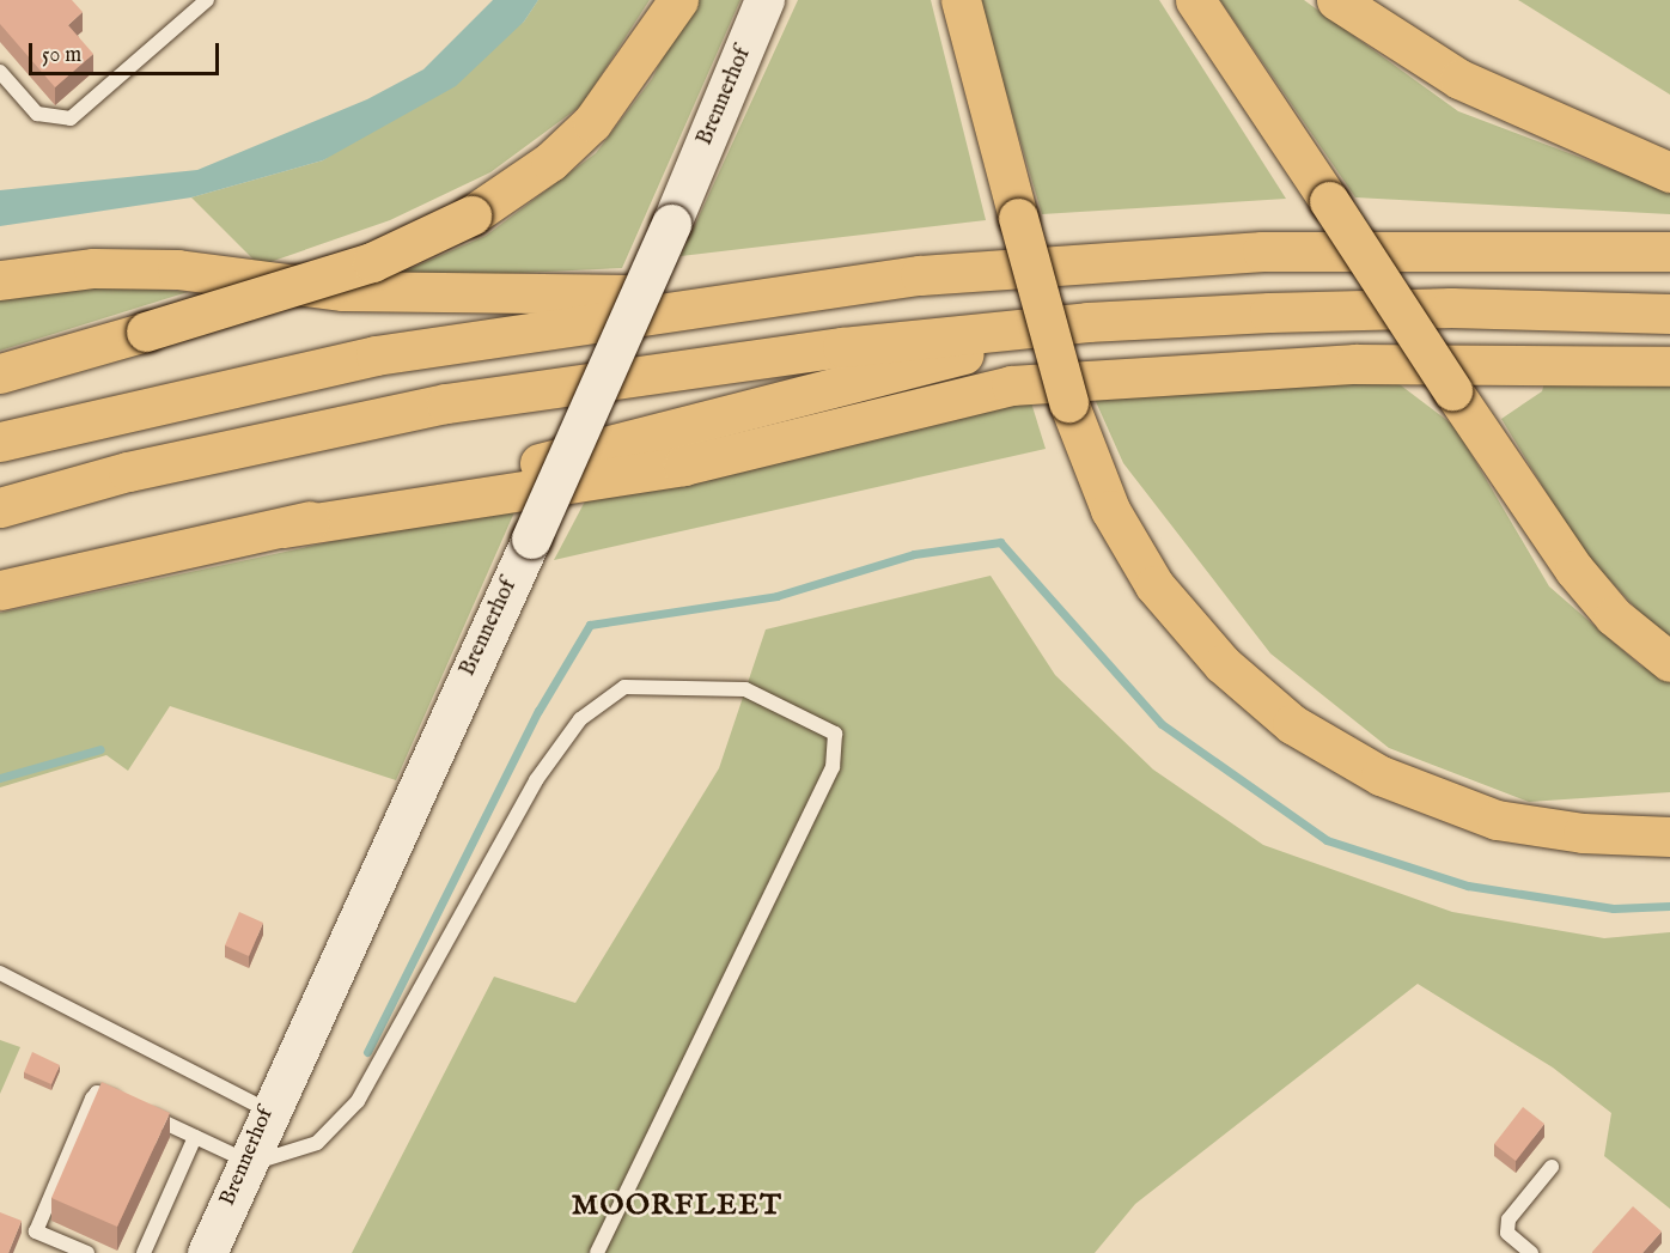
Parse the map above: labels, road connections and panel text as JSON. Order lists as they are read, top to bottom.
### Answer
{
  "streets": {
    "street": ["Brennerhof"]
  },
  "districts": ["MOORFLEET"],
  "scale_bar": "50 m"
}
